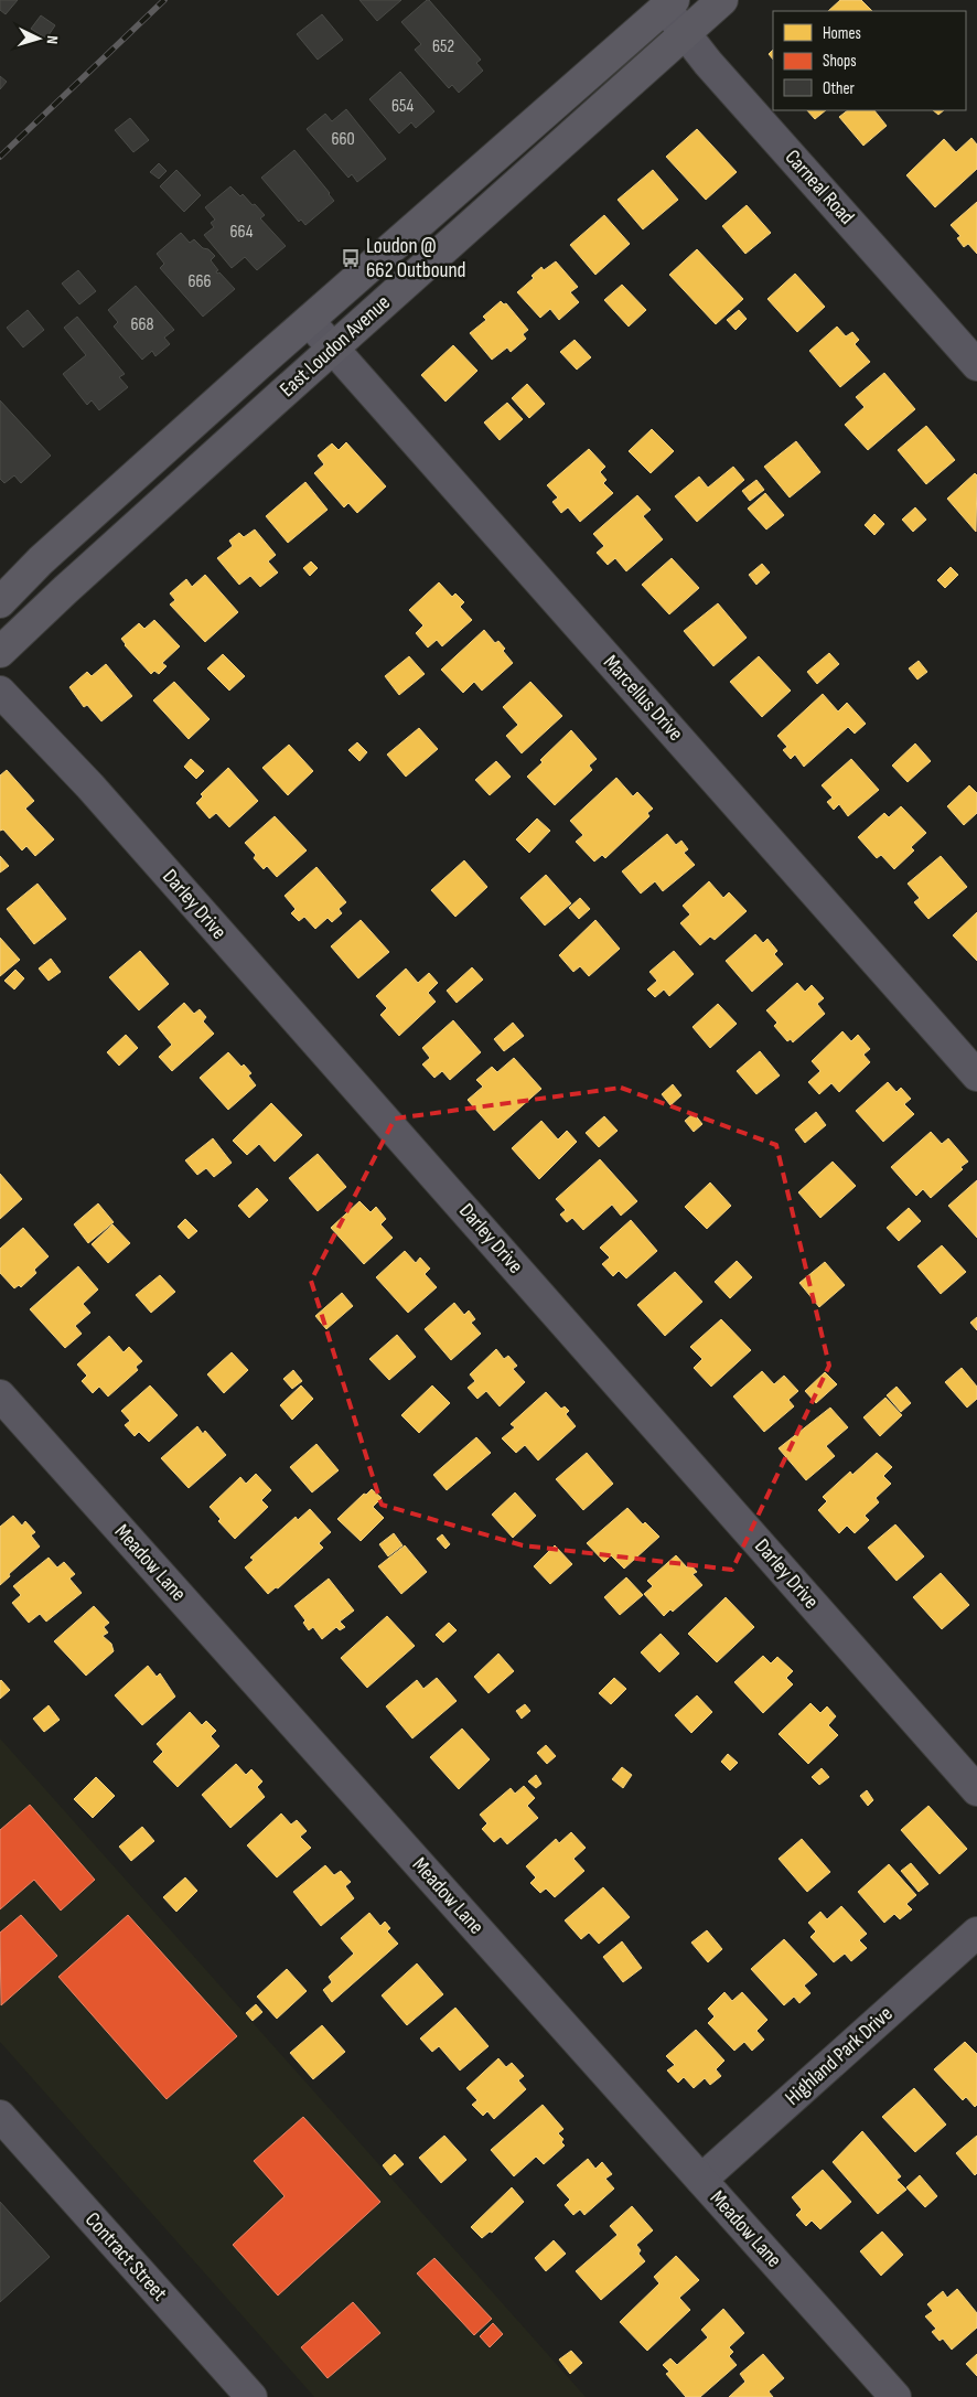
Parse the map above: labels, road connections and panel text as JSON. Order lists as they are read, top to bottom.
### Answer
{
  "streets": {
    "main road": ["East Loudon Avenue"],
    "street": [
      "Carneal Road",
      "Marcellus Drive",
      "Darley Drive",
      "Meadow Lane",
      "Highland Park Drive",
      "Contract Street"
    ]
  },
  "crossings": [
    ["Carneal Road", "East Loudon Avenue"],
    ["East Loudon Avenue", "Marcellus Drive"],
    ["Meadow Lane", "Highland Park Drive"]
  ],
  "places": {
    "bus stop": ["Loudon @ 662 Outbound"]
  },
  "house_numbers": [
    "652",
    "654",
    "660",
    "664",
    "666",
    "668"
  ],
  "legend": ["Homes", "Shops", "Other"],
  "north": "right"
}
